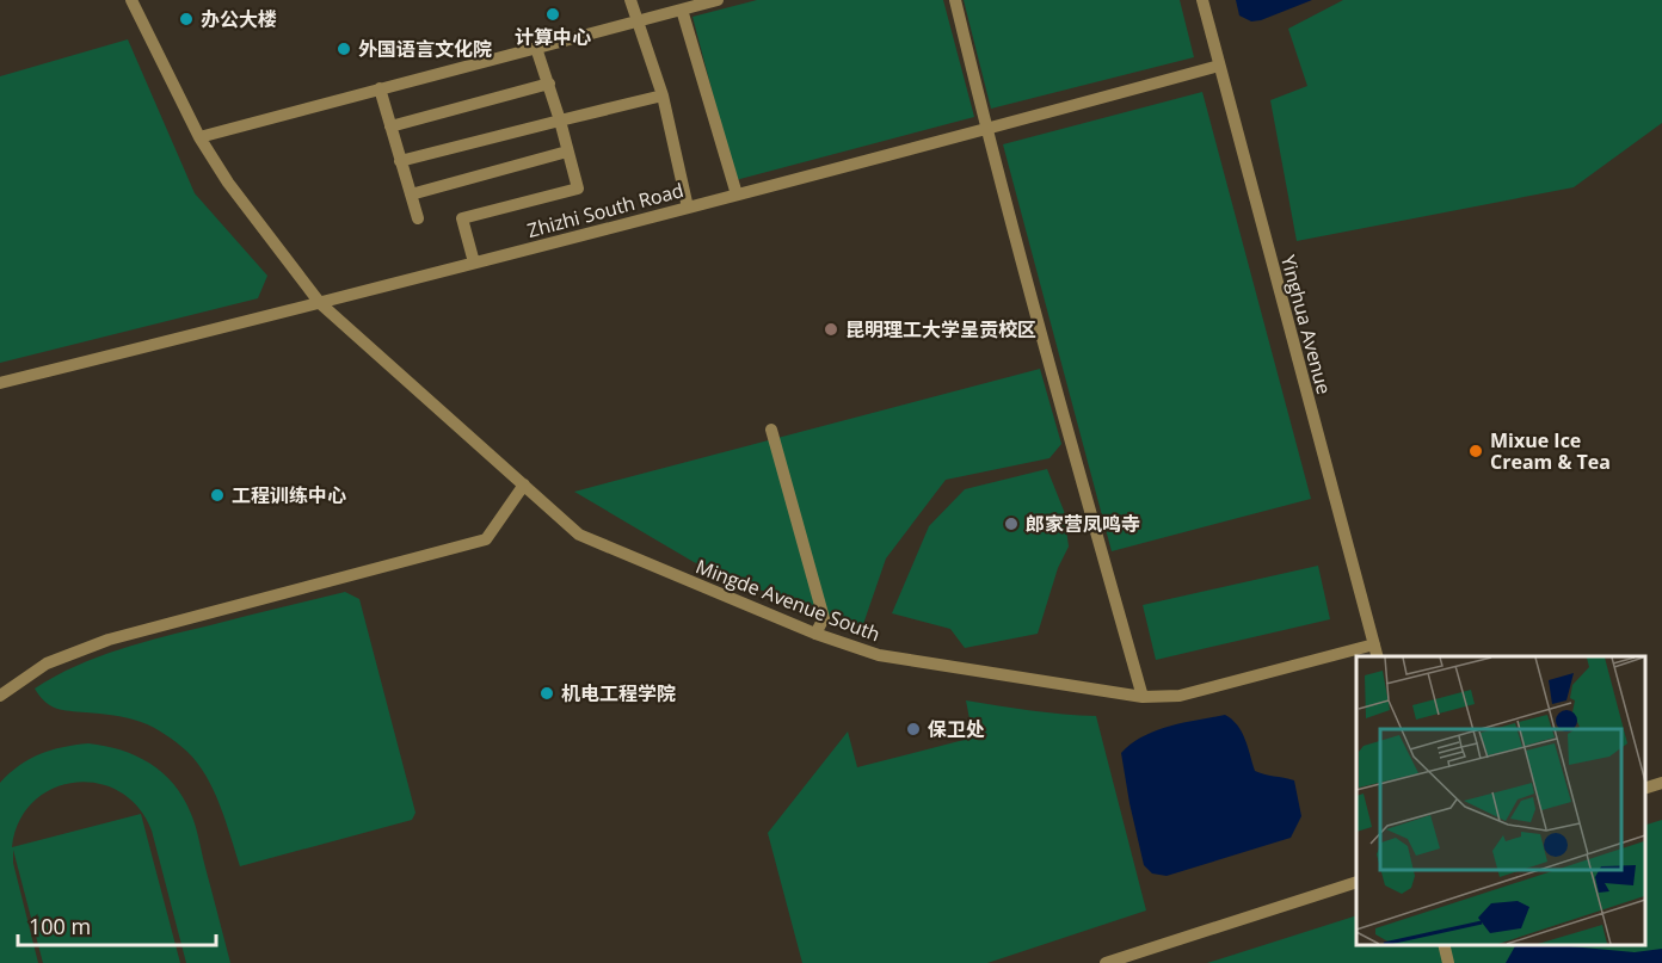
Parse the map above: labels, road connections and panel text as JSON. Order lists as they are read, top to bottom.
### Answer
{
  "streets": {
    "street": ["Zhizhi South Road", "Yinghua Avenue", "Mingde Avenue South"]
  },
  "crossings": [
    ["Zhizhi South Road", "Yinghua Avenue"],
    ["Zhizhi South Road", "Mingde Avenue South"],
    ["Yinghua Avenue", "Mingde Avenue South"]
  ],
  "places": [
    "计算中心",
    "办公大楼",
    "外国语言文化院",
    "昆明理工大学呈贡校区",
    "Mixue Ice Cream & Tea",
    "工程训练中心",
    "郎家营凤鸣寺",
    "机电工程学院",
    "保卫处"
  ],
  "scale_bar": "100 m"
}
